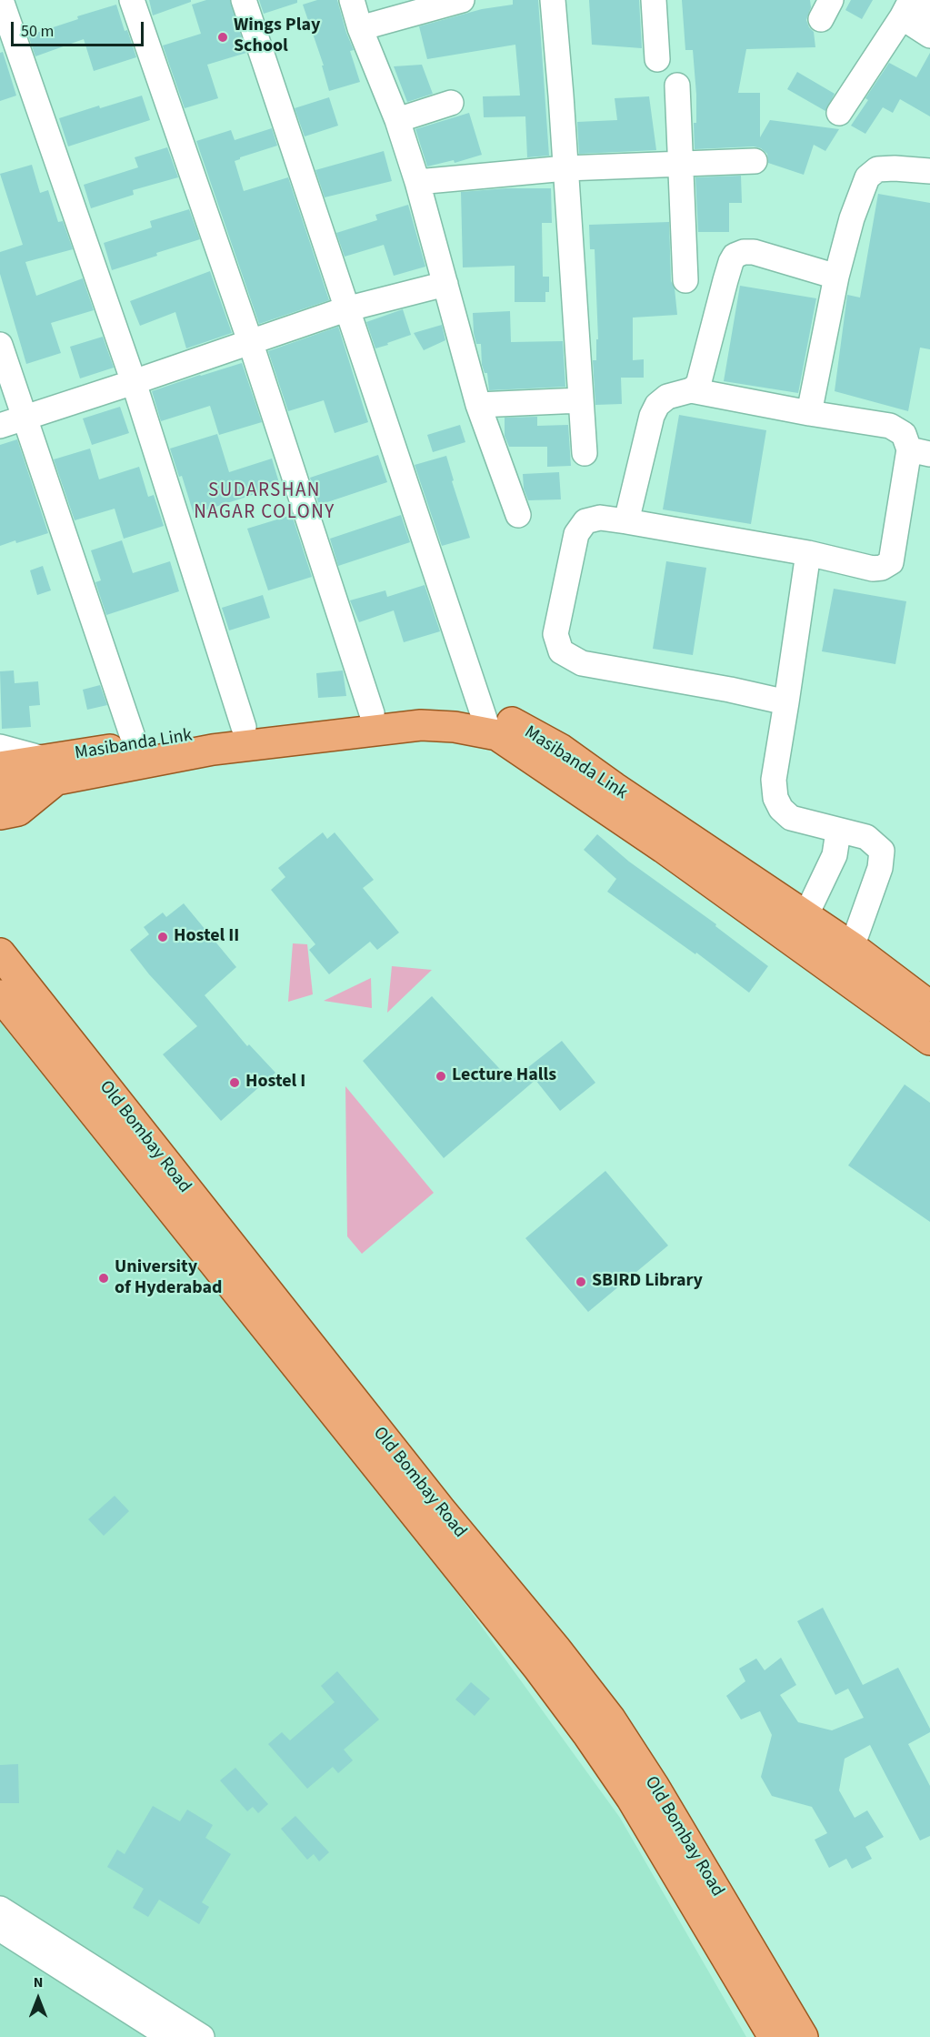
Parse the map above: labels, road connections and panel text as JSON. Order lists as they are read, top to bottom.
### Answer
{
  "streets": {
    "main road": ["Masibanda Link", "Old Bombay Road"]
  },
  "districts": ["SUDARSHAN NAGAR COLONY"],
  "places": [
    "Wings Play School",
    "Hostel II",
    "Lecture Halls",
    "Hostel I",
    "University of Hyderabad",
    "SBIRD Library"
  ],
  "scale_bar": "50 m",
  "north": "top"
}
